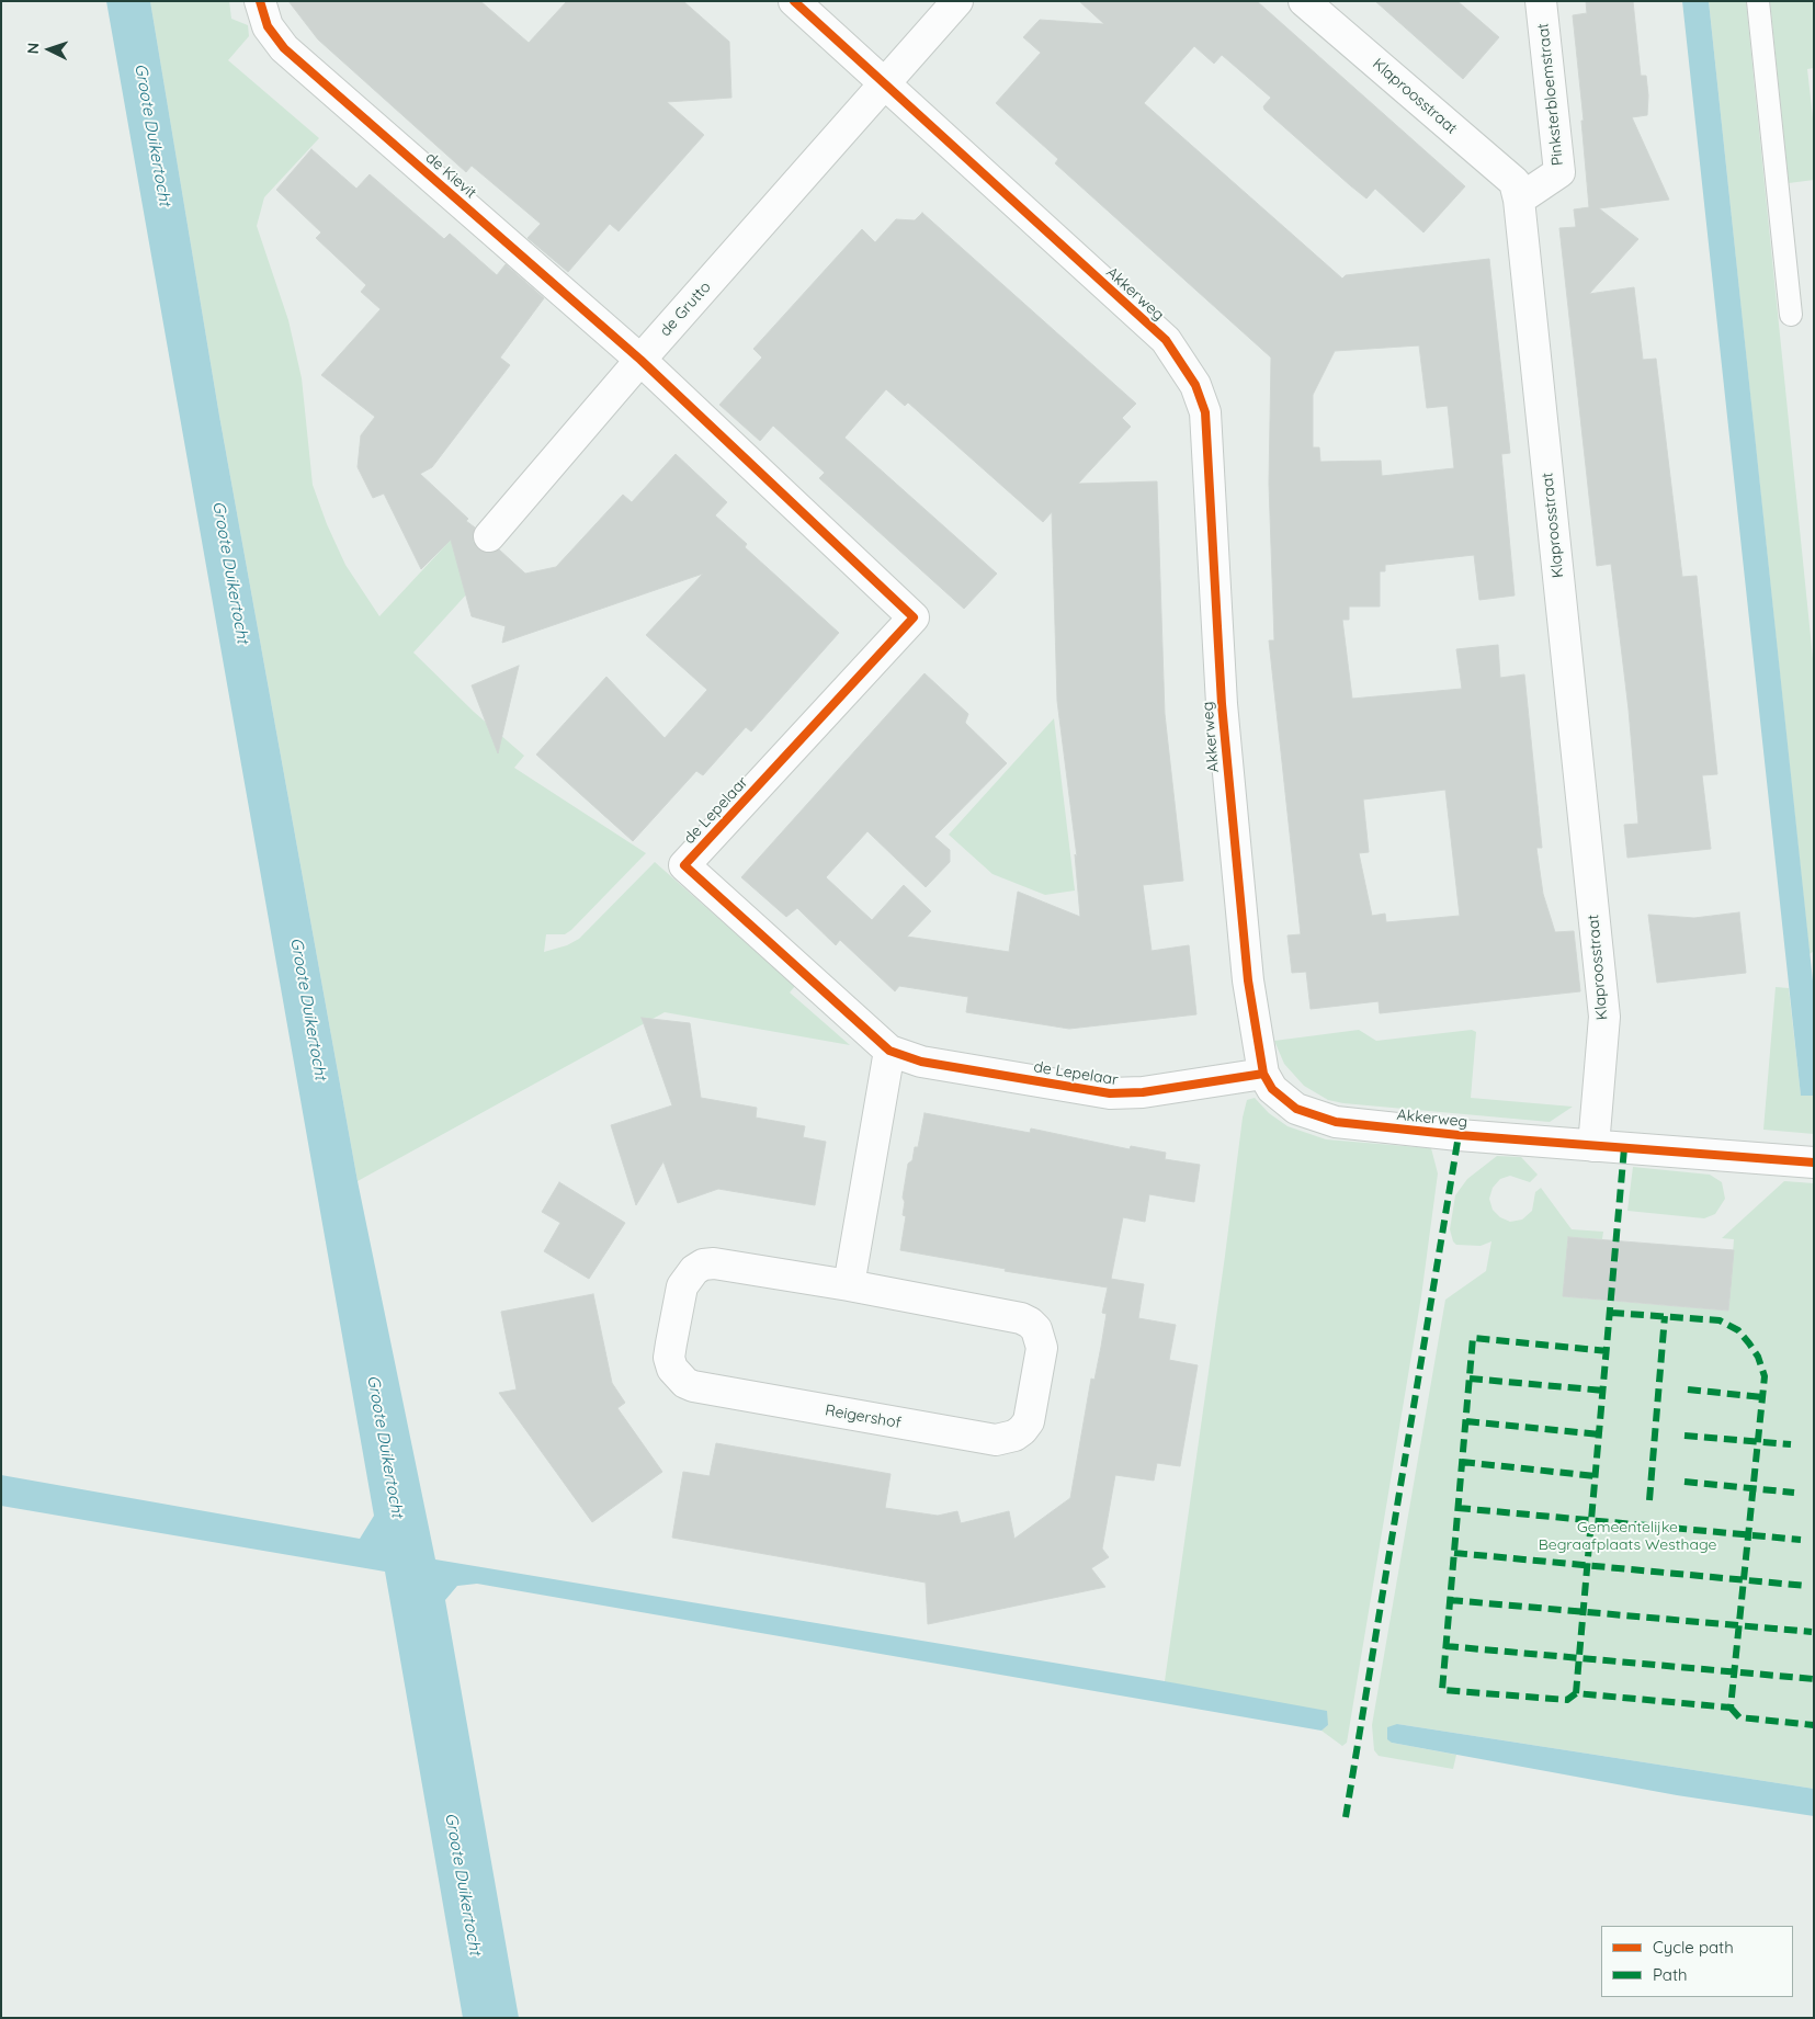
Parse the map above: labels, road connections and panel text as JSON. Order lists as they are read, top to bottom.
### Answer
{
  "streets": {
    "street": [
      "Pinksterbloemstraat",
      "Klaproosstraat",
      "de Kievit",
      "Akkerweg",
      "de Grutto",
      "de Lepelaar",
      "Reigershof"
    ]
  },
  "crossings": [
    ["Pinksterbloemstraat", "Klaproosstraat"],
    ["Klaproosstraat", "Akkerweg"],
    ["de Kievit", "de Grutto"],
    ["de Kievit", "de Lepelaar"],
    ["Akkerweg", "de Grutto"],
    ["Akkerweg", "de Lepelaar"],
    ["de Grutto", "de Lepelaar"]
  ],
  "water": ["Groote Duikertocht"],
  "parks": ["Gemeentelijke Begraafplaats Westhage"],
  "legend": ["Cycle path", "Path"],
  "north": "left"
}
